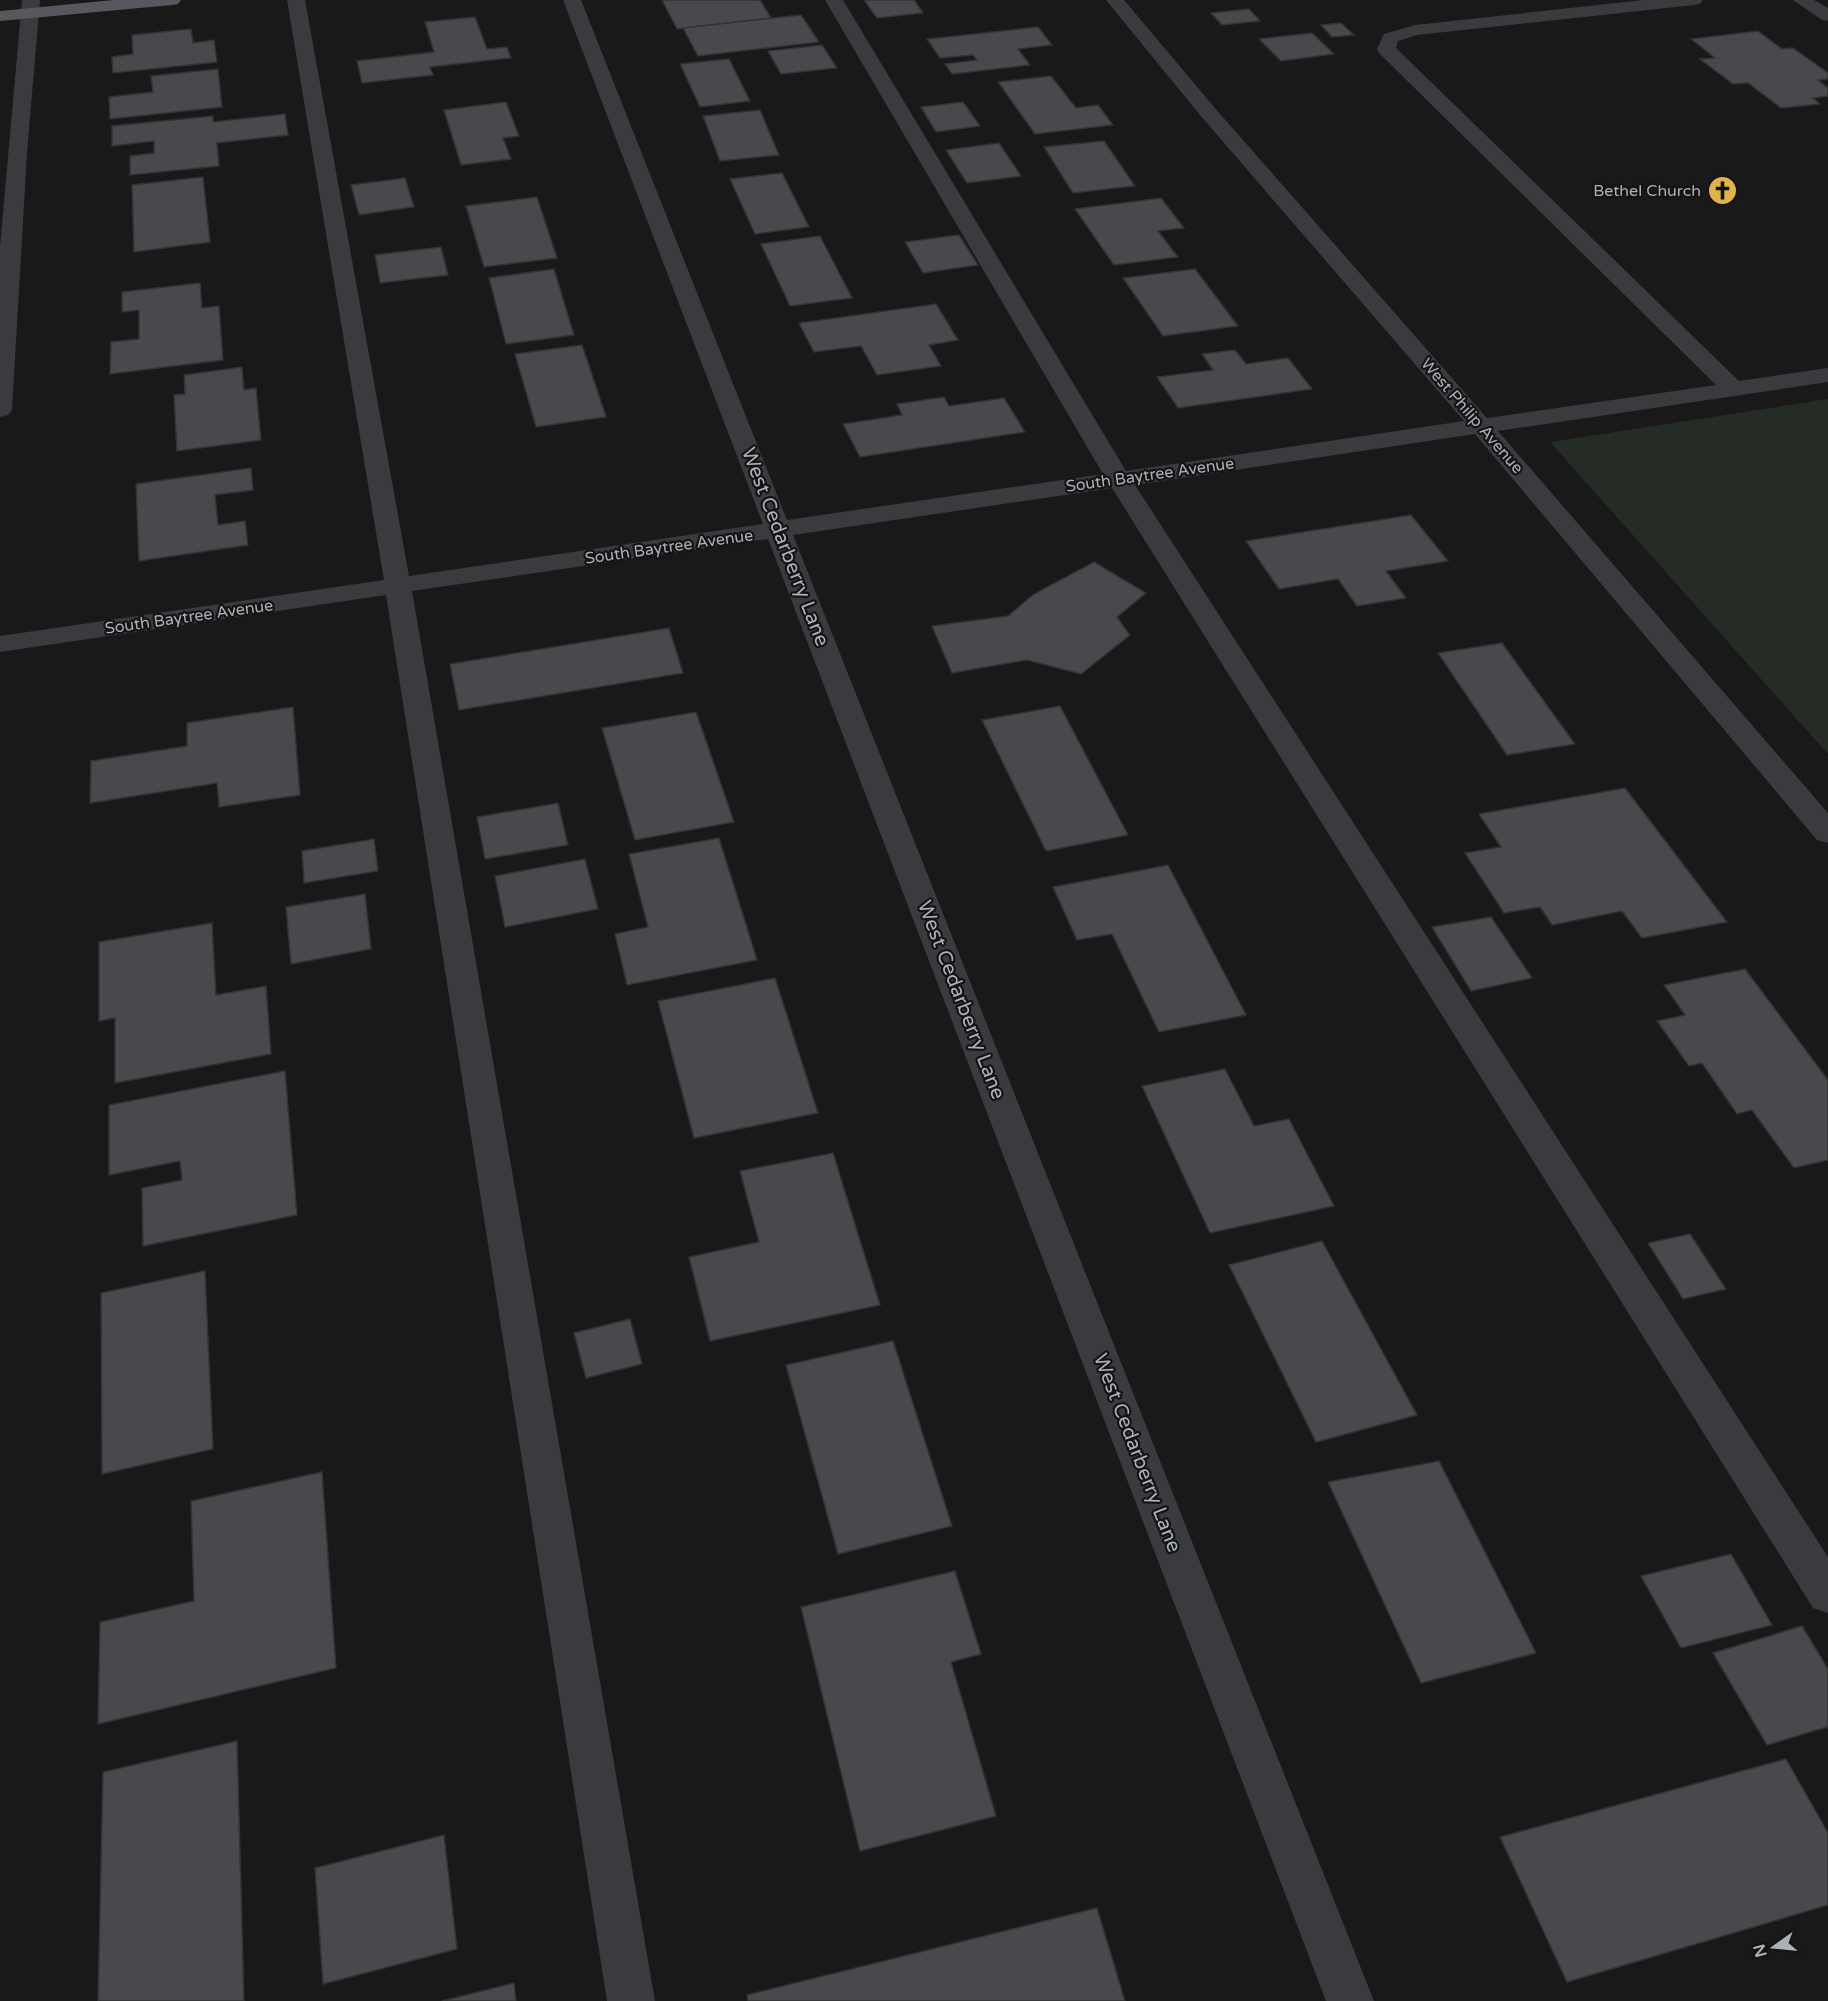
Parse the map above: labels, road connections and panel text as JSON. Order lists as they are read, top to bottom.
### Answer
{
  "streets": {
    "street": ["West Philip Avenue", "South Baytree Avenue", "West Cedarberry Lane"]
  },
  "crossings": [
    ["West Philip Avenue", "South Baytree Avenue"],
    ["South Baytree Avenue", "West Cedarberry Lane"]
  ],
  "places": {
    "church": ["Bethel Church"]
  },
  "north": "left"
}
